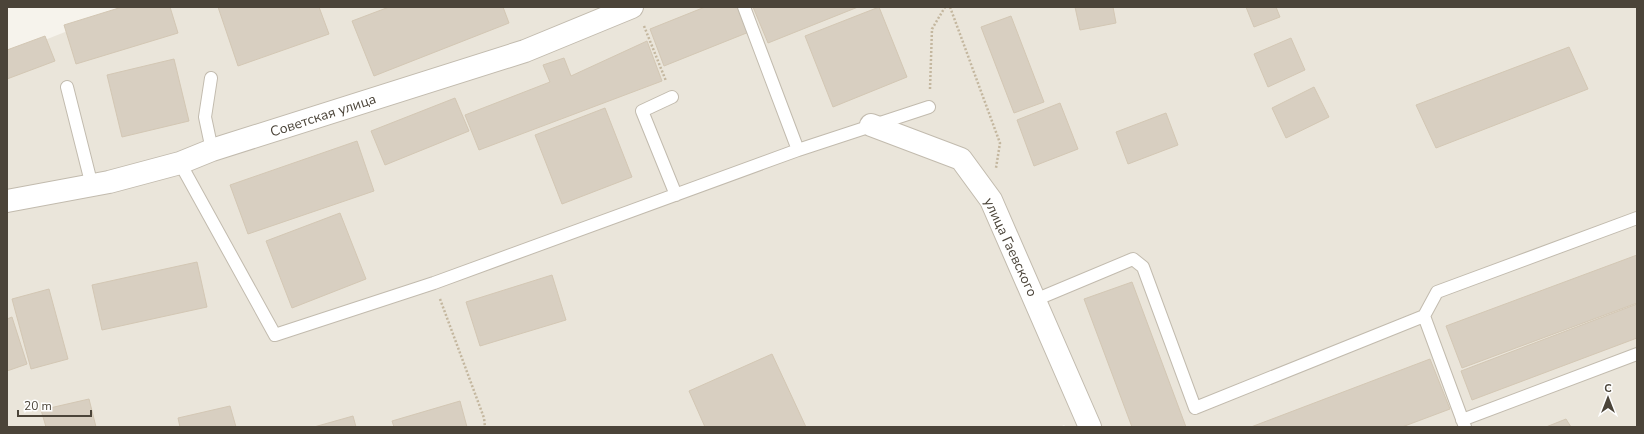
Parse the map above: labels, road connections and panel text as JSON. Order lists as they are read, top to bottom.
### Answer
{
  "streets": {
    "street": ["Советская улица", "улица Гаевского"]
  },
  "scale_bar": "20 m",
  "north": "top"
}
